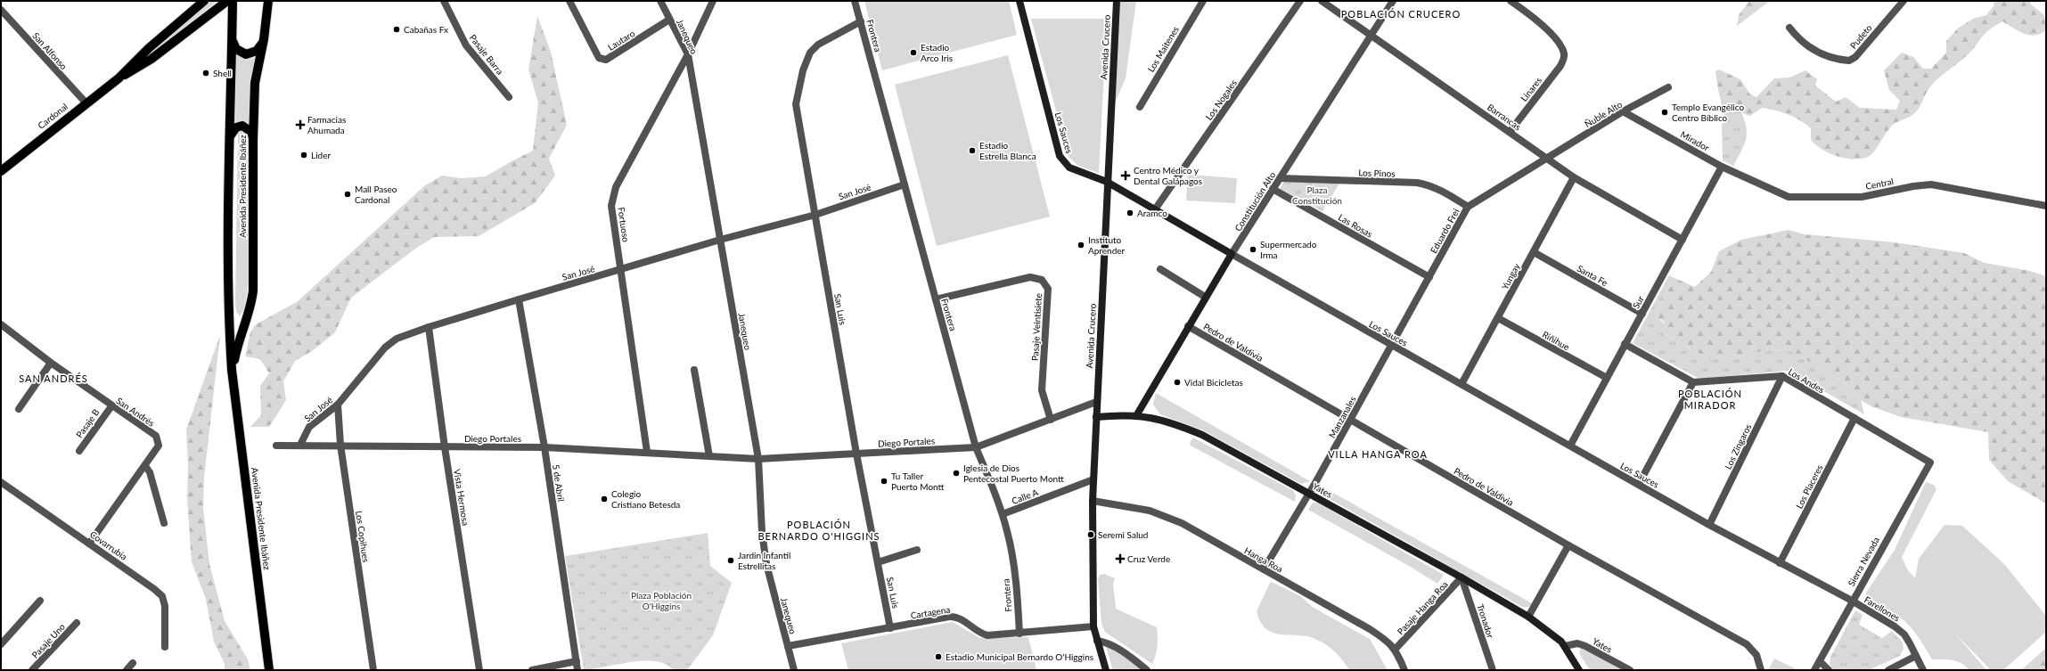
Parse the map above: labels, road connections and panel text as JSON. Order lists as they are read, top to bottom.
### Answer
{
  "streets": {
    "main road": [
      "Avenida Crucero",
      "Cardonal",
      "Los Sauces",
      "Avenida Presidente Ibáñez",
      "Constitución Alto",
      "Yates"
    ],
    "street": [
      "Frontera",
      "Janequeo",
      "Pudeto",
      "Lautaro",
      "Los Maitenes",
      "San Alfonso",
      "Pasaje Barra",
      "Linares",
      "Los Nogales",
      "Ñuble Alto",
      "Barrancas",
      "Mirador",
      "Los Pinos",
      "Central",
      "San José",
      "Fortuoso",
      "Las Rosas",
      "Eduardo Frei",
      "Santa Fe",
      "Yungay",
      "Sur",
      "San Luis",
      "Pasaje Veintisiete",
      "Riñihue",
      "Pedro de Valdivia",
      "Los Andes",
      "San Andrés",
      "Manzanales",
      "Pasaje B",
      "Diego Portales",
      "Los Zingaros",
      "5 de Abril",
      "Los Placeres",
      "Calle A",
      "Vista Hermosa",
      "Los Copihues",
      "Covarrubia",
      "Hanga Roa",
      "Sierra Nevada",
      "Pasaje Hanga Roa",
      "Farellones",
      "Cartagena",
      "Tronador",
      "Pasaje Uno"
    ]
  },
  "crossings": [
    ["Frontera", "San José"],
    ["Frontera", "San Luis"],
    ["Frontera", "Pasaje Veintisiete"],
    ["Frontera", "Diego Portales"],
    ["Frontera", "Calle A"],
    ["Frontera", "Cartagena"],
    ["Janequeo", "Lautaro"],
    ["Janequeo", "San José"],
    ["Janequeo", "Fortuoso"],
    ["Janequeo", "Diego Portales"],
    ["Janequeo", "Cartagena"],
    ["Avenida Crucero", "Los Sauces"],
    ["Avenida Crucero", "Diego Portales"],
    ["Avenida Crucero", "Yates"],
    ["Avenida Crucero", "Calle A"],
    ["Avenida Crucero", "Hanga Roa"],
    ["Avenida Crucero", "Cartagena"],
    ["San Alfonso", "Cardonal"],
    ["Linares", "Barrancas"],
    ["Los Nogales", "Los Sauces"],
    ["Ñuble Alto", "Barrancas"],
    ["Ñuble Alto", "Mirador"],
    ["Ñuble Alto", "Eduardo Frei"],
    ["Barrancas", "Constitución Alto"],
    ["Barrancas", "Eduardo Frei"],
    ["Barrancas", "Yungay"],
    ["Barrancas", "Sur"],
    ["Los Sauces", "Constitución Alto"],
    ["Los Sauces", "Eduardo Frei"],
    ["Los Sauces", "Yungay"],
    ["Los Sauces", "Sur"],
    ["Los Sauces", "Manzanales"],
    ["Los Sauces", "Los Zingaros"],
    ["Los Sauces", "Los Placeres"],
    ["Los Sauces", "Sierra Nevada"],
    ["Los Sauces", "Farellones"],
    ["Mirador", "Central"],
    ["Mirador", "Sur"],
    ["Los Pinos", "Constitución Alto"],
    ["Los Pinos", "Eduardo Frei"],
    ["Central", "Sur"],
    ["San José", "Fortuoso"],
    ["San José", "San Luis"],
    ["San José", "Diego Portales"],
    ["San José", "5 de Abril"],
    ["San José", "Vista Hermosa"],
    ["San José", "Los Copihues"],
    ["Constitución Alto", "Las Rosas"],
    ["Constitución Alto", "Pedro de Valdivia"],
    ["Constitución Alto", "Yates"],
    ["Fortuoso", "Diego Portales"],
    ["Las Rosas", "Eduardo Frei"],
    ["Eduardo Frei", "Manzanales"],
    ["Santa Fe", "Yungay"],
    ["Santa Fe", "Sur"],
    ["Yungay", "Riñihue"],
    ["Sur", "Riñihue"],
    ["San Luis", "Diego Portales"],
    ["San Luis", "Cartagena"],
    ["Pasaje Veintisiete", "Diego Portales"],
    ["Pedro de Valdivia", "Manzanales"],
    ["Los Andes", "Los Zingaros"],
    ["Los Andes", "Los Placeres"],
    ["Los Andes", "Sierra Nevada"],
    ["San Andrés", "Pasaje B"],
    ["San Andrés", "Covarrubia"],
    ["Manzanales", "Yates"],
    ["Manzanales", "Hanga Roa"],
    ["Diego Portales", "5 de Abril"],
    ["Diego Portales", "Vista Hermosa"],
    ["Diego Portales", "Los Copihues"],
    ["Yates", "Pasaje Hanga Roa"],
    ["Yates", "Tronador"],
    ["Hanga Roa", "Pasaje Hanga Roa"],
    ["Sierra Nevada", "Farellones"],
    ["Pasaje Hanga Roa", "Tronador"]
  ],
  "districts": [
    "POBLACIÓN CRUCERO",
    "SAN ANDRÉS",
    "POBLACIÓN MIRADOR",
    "VILLA HANGA ROA",
    "POBLACIÓN BERNARDO O'HIGGINS"
  ],
  "parks": ["Plaza Constitución", "Plaza Población O'Higgins"],
  "places": {
    "other": [
      "Cabañas Fx",
      "Estadio Arco Iris",
      "Shell",
      "Templo Evangélico Centro Bíblico",
      "Estadio Estrella Blanca",
      "Lider",
      "Mall Paseo Cardonal",
      "Aramco",
      "Instituto Aprender",
      "Supermercado Irma",
      "Vidal Bicicletas",
      "Iglesia de Dios Pentecostal Puerto Montt",
      "Tu Taller Puerto Montt",
      "Colegio Cristiano Betesda",
      "Seremi Salud",
      "Jardin Infantil Estrellitas",
      "Estadio Municipal Bernardo O'Higgins"
    ],
    "health": ["Farmacias Ahumada", "Centro Médico y Dental Galápagos", "Cruz Verde"]
  }
}
